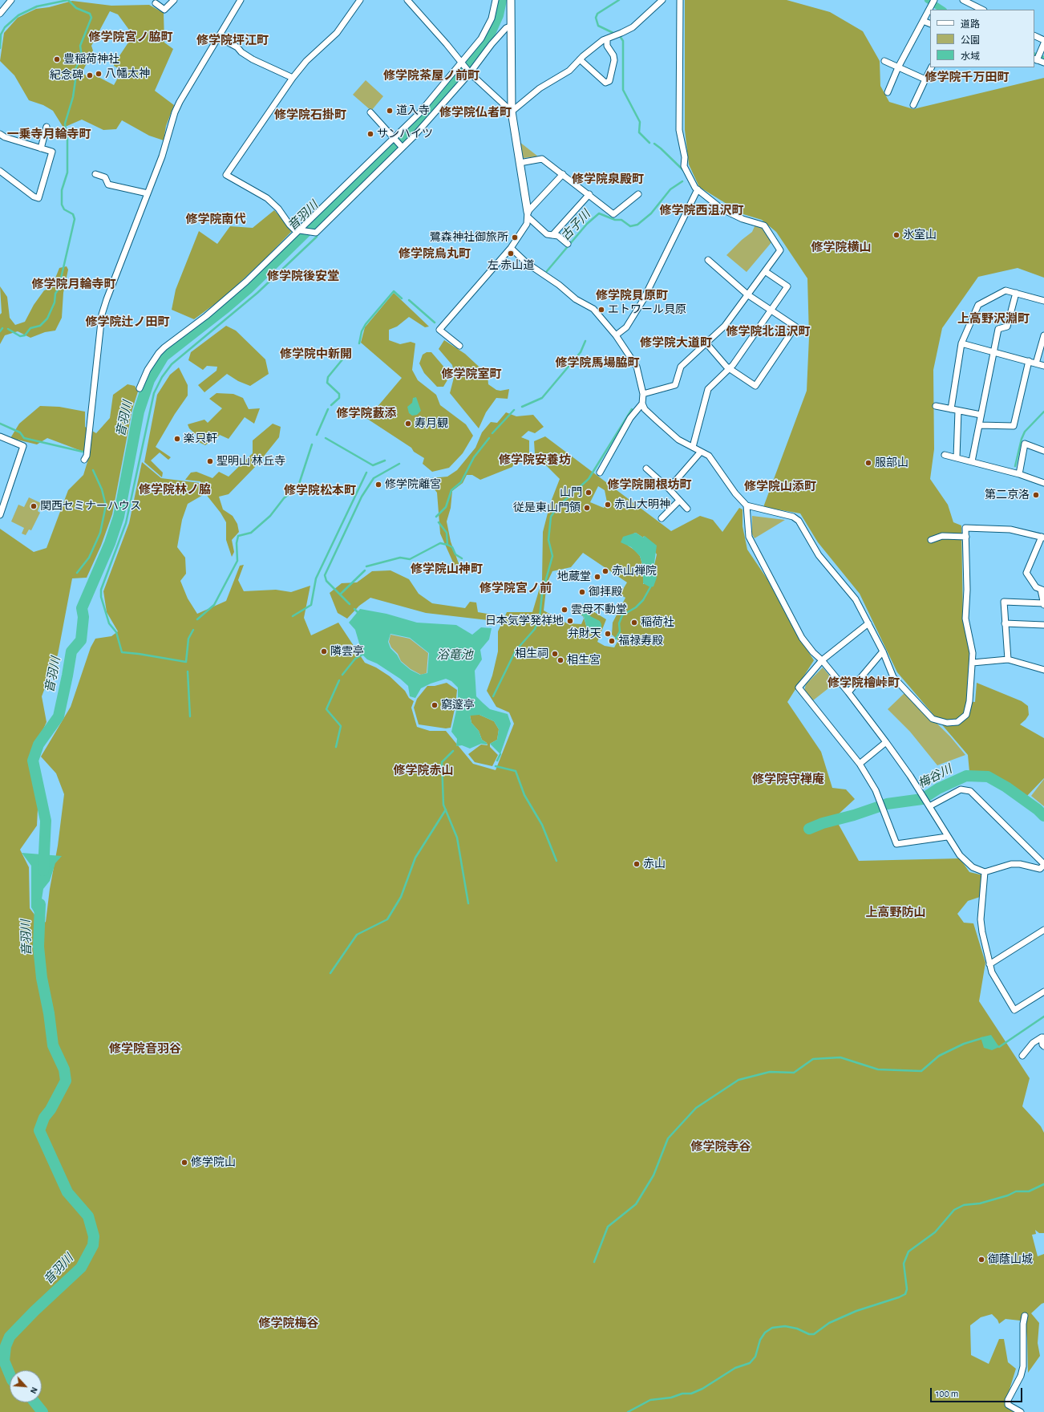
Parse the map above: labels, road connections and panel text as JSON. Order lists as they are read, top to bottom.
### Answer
{
  "districts": [
    "修学院宮ノ脇町",
    "修学院坪江町",
    "修学院茶屋ノ前町",
    "修学院千万田町",
    "修学院仏者町",
    "修学院石掛町",
    "一乗寺月輪寺町",
    "修学院泉殿町",
    "修学院西沮沢町",
    "修学院南代",
    "修学院横山",
    "修学院烏丸町",
    "修学院後安堂",
    "修学院月輪寺町",
    "修学院貝原町",
    "上高野沢淵町",
    "修学院辻ノ田町",
    "修学院北沮沢町",
    "修学院大道町",
    "修学院中新開",
    "修学院馬場脇町",
    "修学院室町",
    "修学院藪添",
    "修学院安養坊",
    "修学院開根坊町",
    "修学院山添町",
    "修学院林ノ脇",
    "修学院松本町",
    "修学院山神町",
    "修学院宮ノ前",
    "修学院檜峠町",
    "修学院赤山",
    "修学院守禅庵",
    "上高野防山",
    "修学院音羽谷",
    "修学院寺谷",
    "修学院梅谷"
  ],
  "water": [
    "音羽川",
    "古子川",
    "浴竜池",
    "梅谷川"
  ],
  "places": [
    "豊稲荷神社",
    "八幡太神",
    "紀念碑",
    "道入寺",
    "サンハイツ",
    "氷室山",
    "鷺森神社御旅所",
    "左 赤山道",
    "エトワール貝原",
    "寿月観",
    "楽只軒",
    "聖明山 林丘寺",
    "服部山",
    "修学院離宮",
    "山門",
    "第二京洛",
    "赤山大明神",
    "関西セミナーハウス",
    "従是東山門領",
    "赤山禅院",
    "地蔵堂",
    "御拝殿",
    "雲母不動堂",
    "日本気学発祥地",
    "稲荷社",
    "弁財天",
    "福禄寿殿",
    "隣雲亭",
    "相生祠",
    "相生宮",
    "窮邃亭",
    "赤山",
    "修学院山",
    "御蔭山城"
  ],
  "legend": ["道路", "公園", "水域"],
  "scale_bar": "100 m",
  "north": "bottom right"
}
